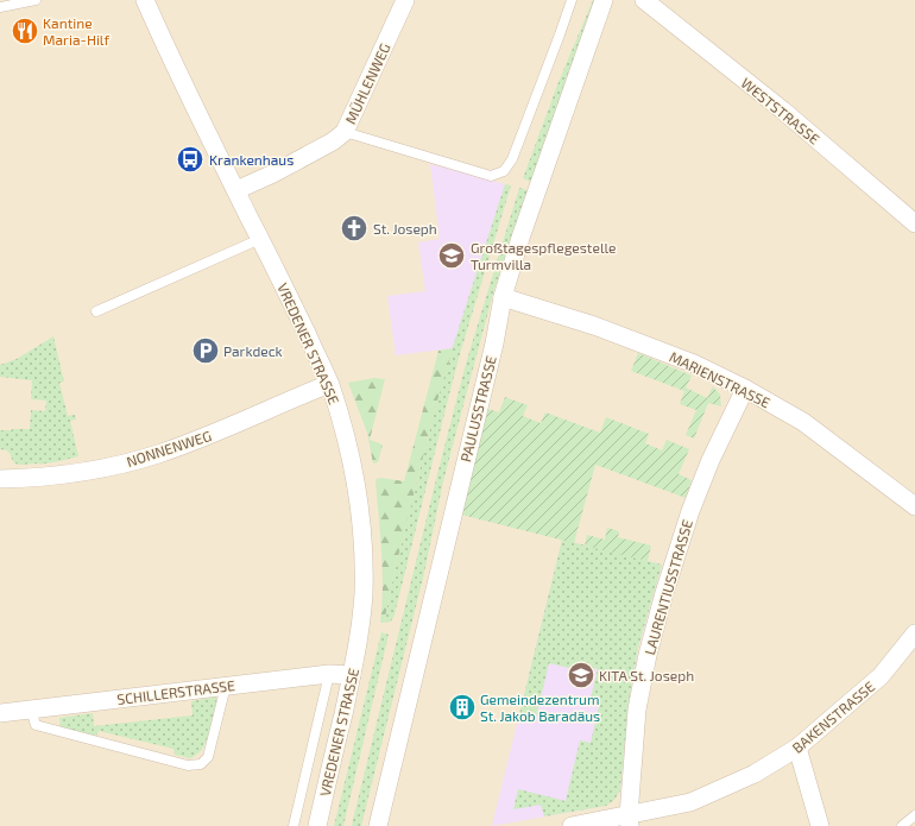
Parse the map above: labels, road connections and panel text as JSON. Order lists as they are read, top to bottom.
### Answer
{
  "streets": {
    "street": [
      "MÜHLENWEG",
      "WESTSTRASSE",
      "VREDENER STRASSE",
      "MARIENSTRASSE",
      "PAULUSSTRASSE",
      "NONNENWEG",
      "LAURENTIUSSTRASSE",
      "SCHILLERSTRASSE",
      "BAKENSTRASSE"
    ]
  },
  "crossings": [
    ["MÜHLENWEG", "VREDENER STRASSE"],
    ["VREDENER STRASSE", "NONNENWEG"],
    ["VREDENER STRASSE", "SCHILLERSTRASSE"],
    ["MARIENSTRASSE", "PAULUSSTRASSE"],
    ["MARIENSTRASSE", "LAURENTIUSSTRASSE"],
    ["LAURENTIUSSTRASSE", "BAKENSTRASSE"]
  ],
  "places": {
    "restaurant": ["Kantine Maria-Hilf"],
    "bus stop": ["Krankenhaus"],
    "church": ["St. Joseph"],
    "school or university": ["Großtagespflegestelle Turmvilla", "KITA St. Joseph"],
    "parking": ["Parkdeck"],
    "building": ["Gemeindezentrum St. Jakob Baradäus"]
  }
}
